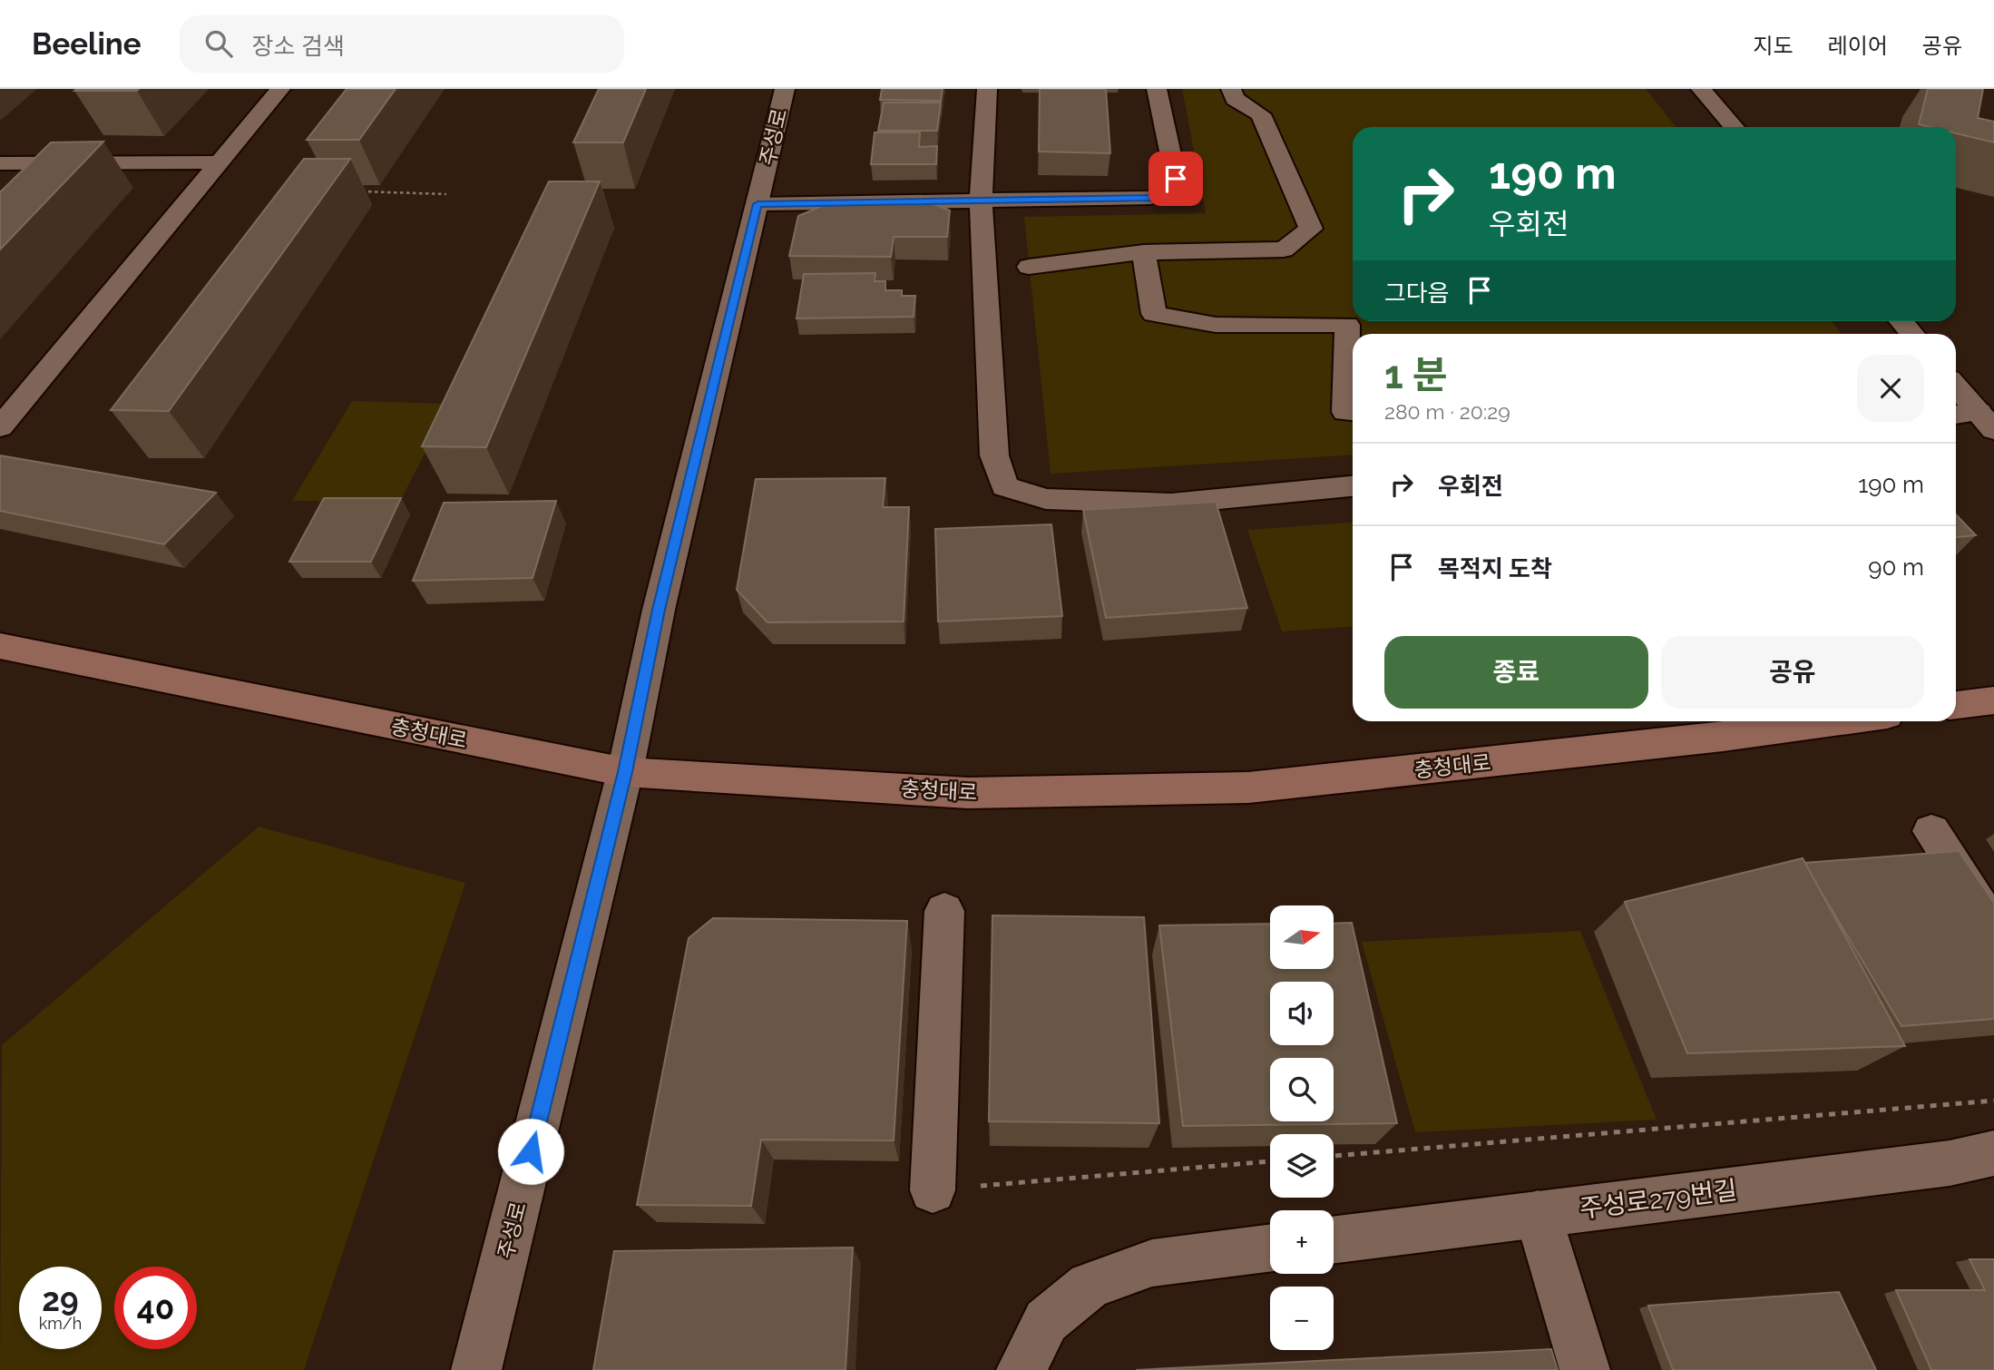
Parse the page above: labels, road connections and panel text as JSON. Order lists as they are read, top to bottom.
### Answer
{
  "streets": {
    "main road": ["충청대로"],
    "street": ["주성로", "주성로279번길"]
  },
  "crossings": [
    ["주성로", "충청대로"]
  ],
  "north": "right",
  "page": {
    "header": "Beeline",
    "search": "장소 검색",
    "nav": ["지도", "레이어", "공유"],
    "turn": ["190 m", "우회전"],
    "then": "그다음",
    "heading": ["1 분", "280 m · 20:29"],
    "list": [
      {
        "name": "우회전",
        "value": "190 m"
      },
      {
        "name": "목적지 도착",
        "value": "90 m"
      }
    ],
    "buttons": ["종료", "공유"],
    "map_buttons": ["+", "−"],
    "speed": "29 km/h",
    "limit": "40"
  }
}
